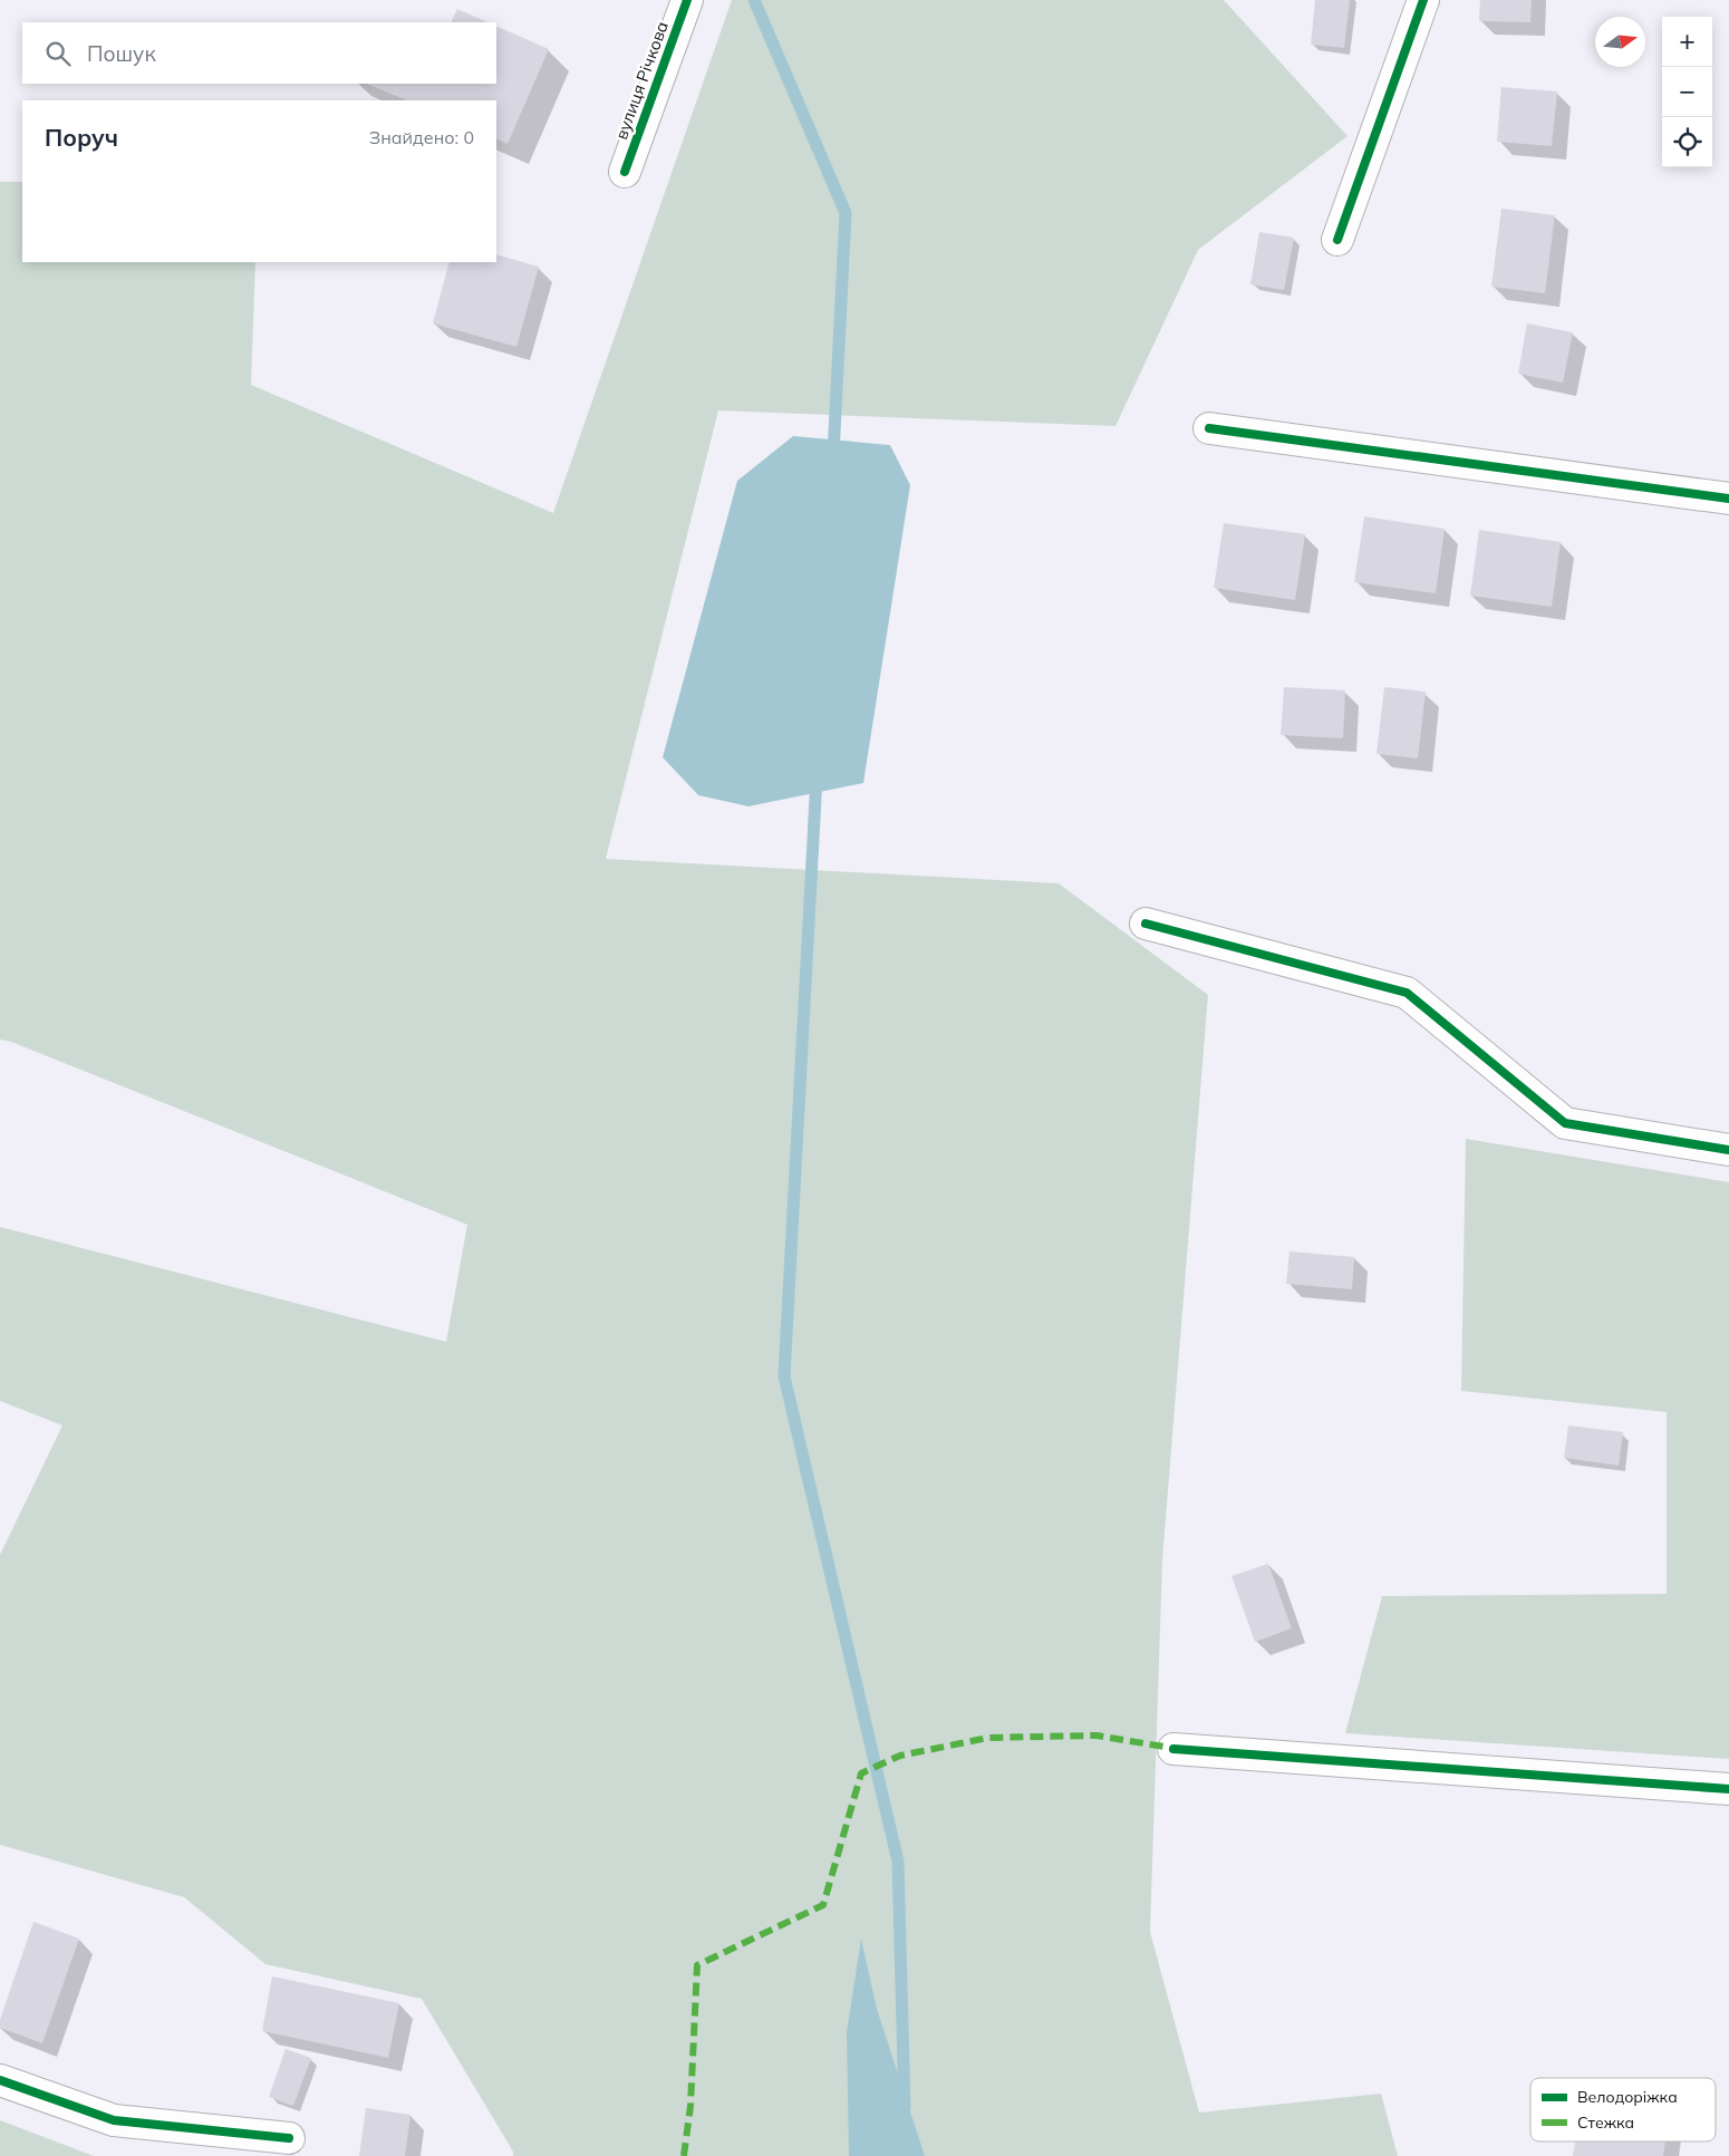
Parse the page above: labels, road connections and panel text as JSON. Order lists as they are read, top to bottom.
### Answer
{
  "streets": {
    "street": ["вулиця Річкова"]
  },
  "legend": ["Велодоріжка", "Стежка"],
  "north": "right",
  "page": {
    "map_buttons": ["+", "−"],
    "search": "Пошук",
    "heading": ["Поруч", "Знайдено: 0"]
  }
}
